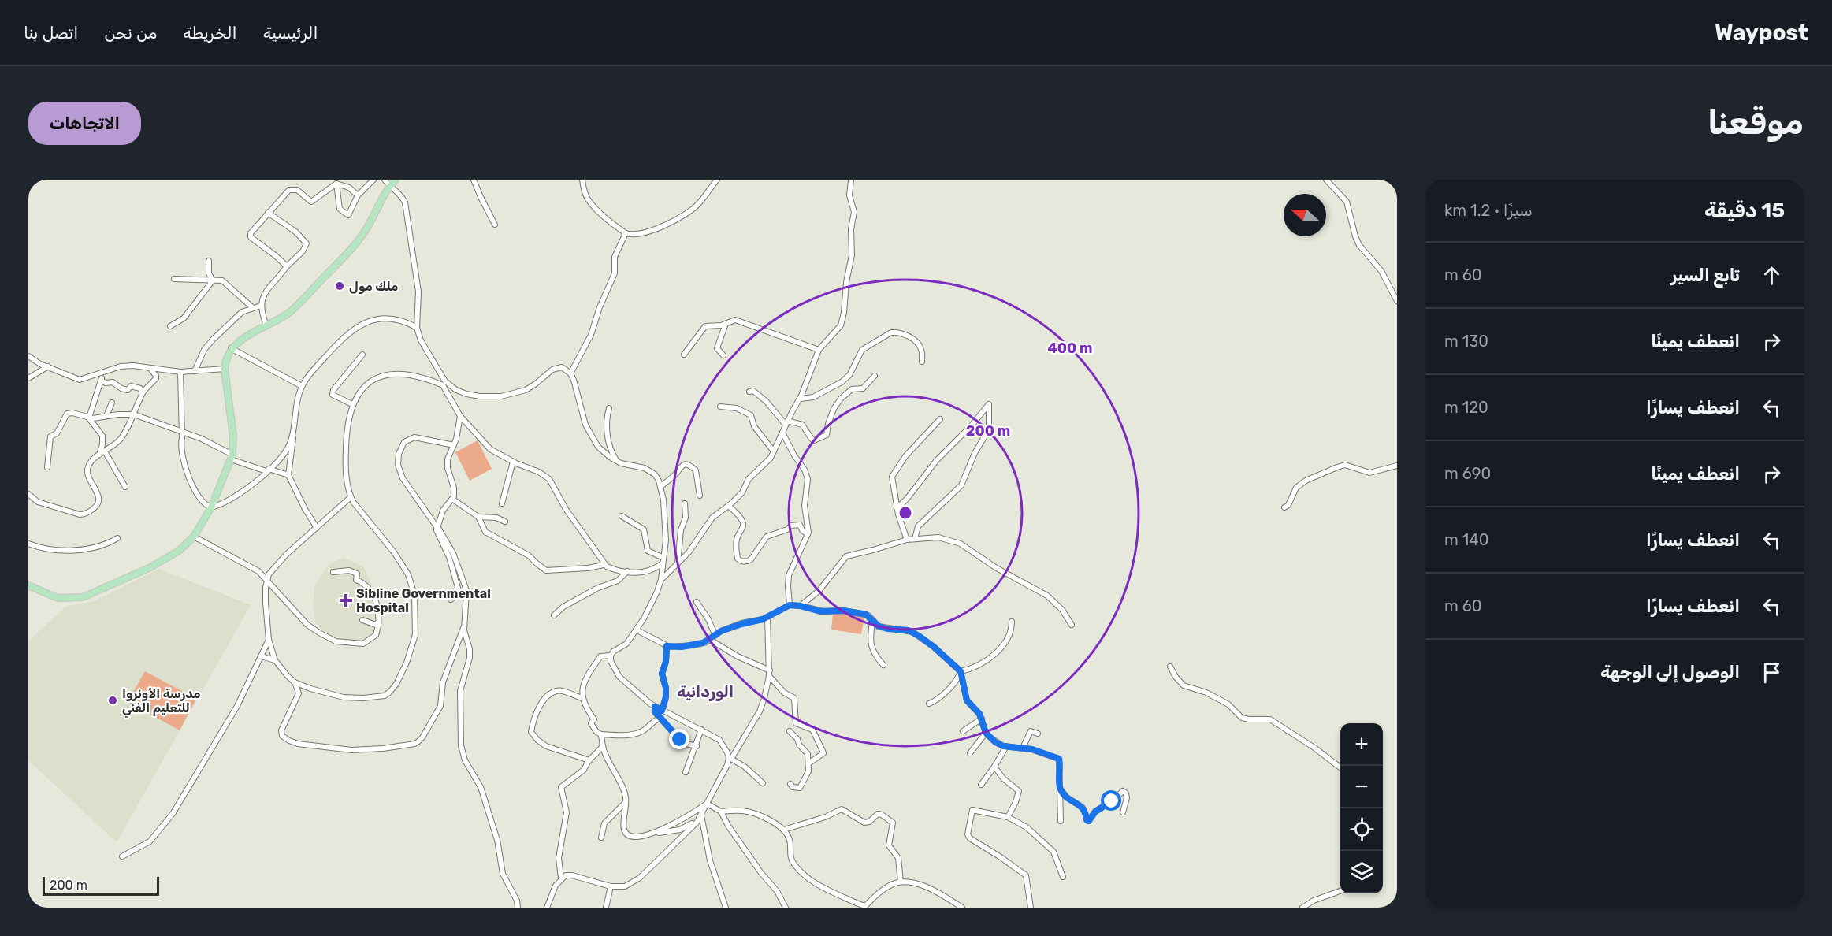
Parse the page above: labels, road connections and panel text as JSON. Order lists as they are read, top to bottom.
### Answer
{
  "districts": ["الوردانية"],
  "places": {
    "other": ["ملك مول", "مدرسة الأونروا للتعليم الفني"],
    "health": ["Sibline Governmental Hospital"]
  },
  "scale_bar": "200 m",
  "north": "left",
  "page": {
    "header": "Waypost",
    "nav": [
      "الرئيسية",
      "الخريطة",
      "من نحن",
      "اتصل بنا"
    ],
    "buttons": "الاتجاهات",
    "title": "موقعنا",
    "heading": ["15 دقيقة", "سيرًا · 1.2 km"],
    "list": [
      ["تابع السير", "60 m"],
      ["انعطف يمينًا", "130 m"],
      ["انعطف يسارًا", "120 m"],
      ["انعطف يمينًا", "690 m"],
      ["انعطف يسارًا", "140 m"],
      ["انعطف يسارًا", "60 m"],
      "الوصول إلى الوجهة"
    ],
    "map_buttons": ["+", "−"],
    "scale": "200 m"
  },
  "rings": ["400 m", "200 m"]
}
